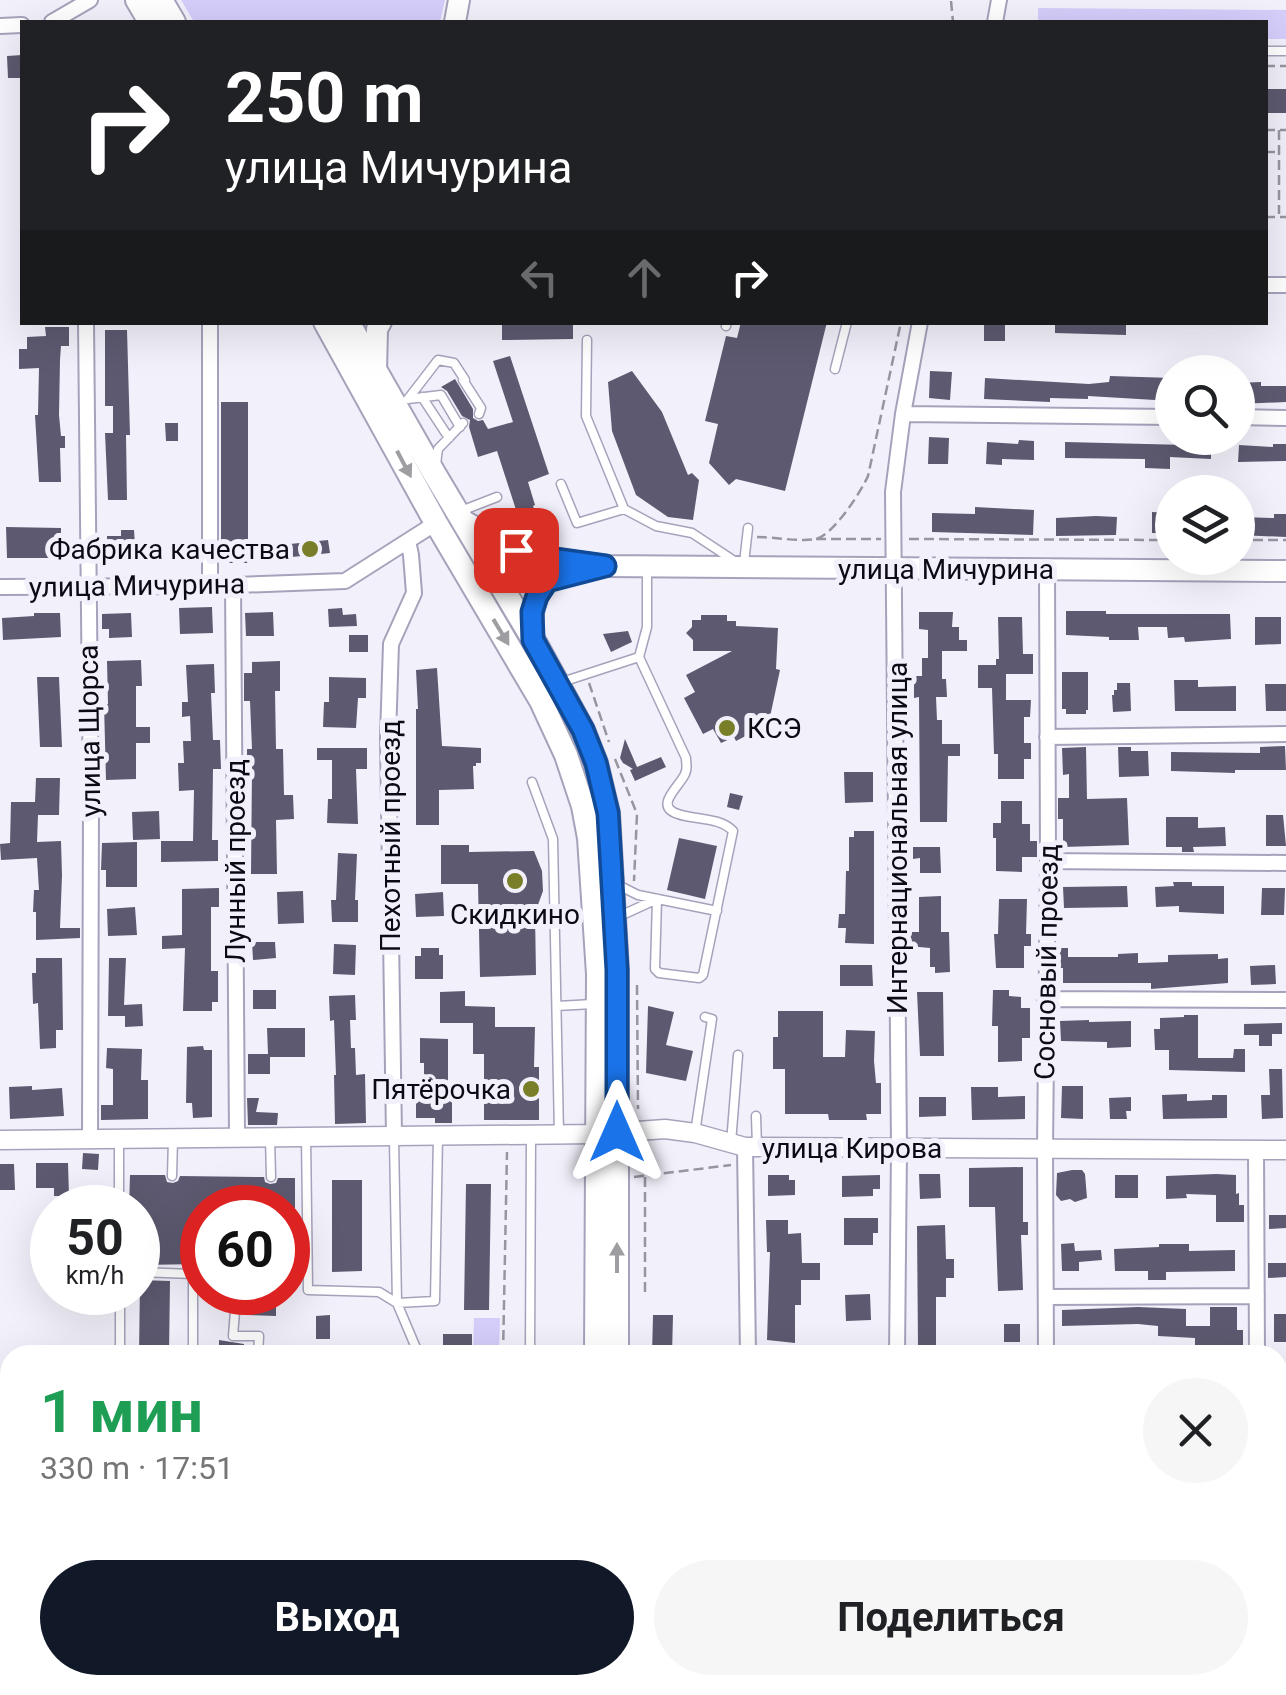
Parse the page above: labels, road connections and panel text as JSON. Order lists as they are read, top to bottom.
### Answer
{
  "streets": {
    "main road": ["улица Мичурина"],
    "street": [
      "улица Щорса",
      "Пехотный проезд",
      "Интернациональная улица",
      "Лунный проезд",
      "Сосновый проезд",
      "улица Кирова"
    ]
  },
  "crossings": [
    ["улица Мичурина", "улица Щорса"],
    ["улица Мичурина", "Пехотный проезд"],
    ["улица Мичурина", "Интернациональная улица"],
    ["улица Мичурина", "Лунный проезд"],
    ["улица Мичурина", "Сосновый проезд"],
    ["улица Щорса", "улица Кирова"],
    ["Пехотный проезд", "улица Кирова"],
    ["Интернациональная улица", "улица Кирова"],
    ["Лунный проезд", "улица Кирова"],
    ["Сосновый проезд", "улица Кирова"]
  ],
  "places": [
    "Фабрика качества",
    "КСЭ",
    "Скидкино",
    "Пятёрочка"
  ],
  "page": {
    "turn": ["250 m", "улица Мичурина"],
    "speed": "50 km/h",
    "limit": "60",
    "heading": ["1 мин", "330 m · 17:51"],
    "buttons": ["Выход", "Поделиться"]
  }
}
